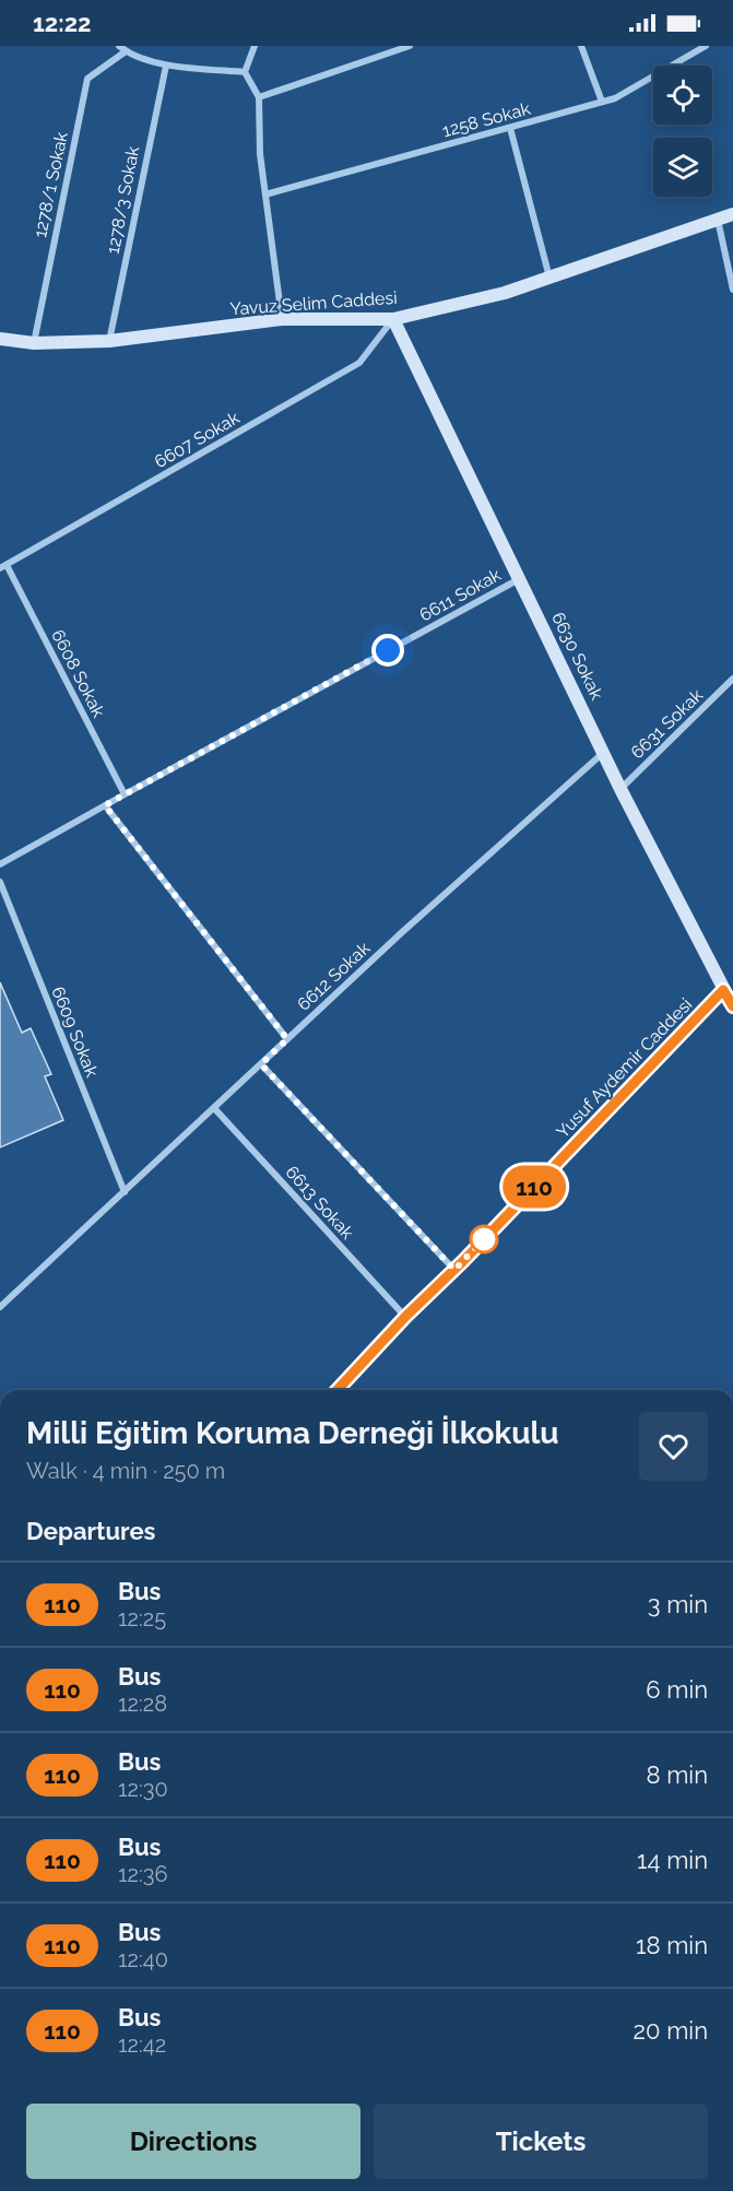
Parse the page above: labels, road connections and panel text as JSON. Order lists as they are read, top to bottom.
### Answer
{
  "streets": {
    "street": [
      "1258 Sokak",
      "1278/1 Sokak",
      "1278/3 Sokak",
      "Yavuz Selim Caddesi",
      "6607 Sokak",
      "6611 Sokak",
      "6630 Sokak",
      "6608 Sokak",
      "6631 Sokak",
      "6612 Sokak",
      "6609 Sokak",
      "Yusuf Aydemir Caddesi",
      "6613 Sokak"
    ]
  },
  "crossings": [
    ["1278/1 Sokak", "Yavuz Selim Caddesi"],
    ["1278/3 Sokak", "Yavuz Selim Caddesi"],
    ["Yavuz Selim Caddesi", "6607 Sokak"],
    ["Yavuz Selim Caddesi", "6630 Sokak"],
    ["6607 Sokak", "6630 Sokak"],
    ["6607 Sokak", "6608 Sokak"],
    ["6611 Sokak", "6630 Sokak"],
    ["6611 Sokak", "6608 Sokak"],
    ["6630 Sokak", "6631 Sokak"],
    ["6630 Sokak", "6612 Sokak"],
    ["6630 Sokak", "Yusuf Aydemir Caddesi"],
    ["6612 Sokak", "6609 Sokak"],
    ["6612 Sokak", "6613 Sokak"],
    ["Yusuf Aydemir Caddesi", "6613 Sokak"]
  ],
  "lines": ["bus line 110"],
  "page": {
    "status": "12:22",
    "on_map": "110",
    "heading": [
      ["Milli Eğitim Koruma Derneği İlkokulu", "Walk · 4 min · 250 m"],
      "Departures"
    ],
    "list": [
      {
        "mark": "110",
        "name": "Bus",
        "note": "12:25",
        "value": "3 min"
      },
      {
        "mark": "110",
        "name": "Bus",
        "note": "12:28",
        "value": "6 min"
      },
      {
        "mark": "110",
        "name": "Bus",
        "note": "12:30",
        "value": "8 min"
      },
      {
        "mark": "110",
        "name": "Bus",
        "note": "12:36",
        "value": "14 min"
      },
      {
        "mark": "110",
        "name": "Bus",
        "note": "12:40",
        "value": "18 min"
      },
      {
        "mark": "110",
        "name": "Bus",
        "note": "12:42",
        "value": "20 min"
      }
    ],
    "buttons": ["Directions", "Tickets"]
  }
}
